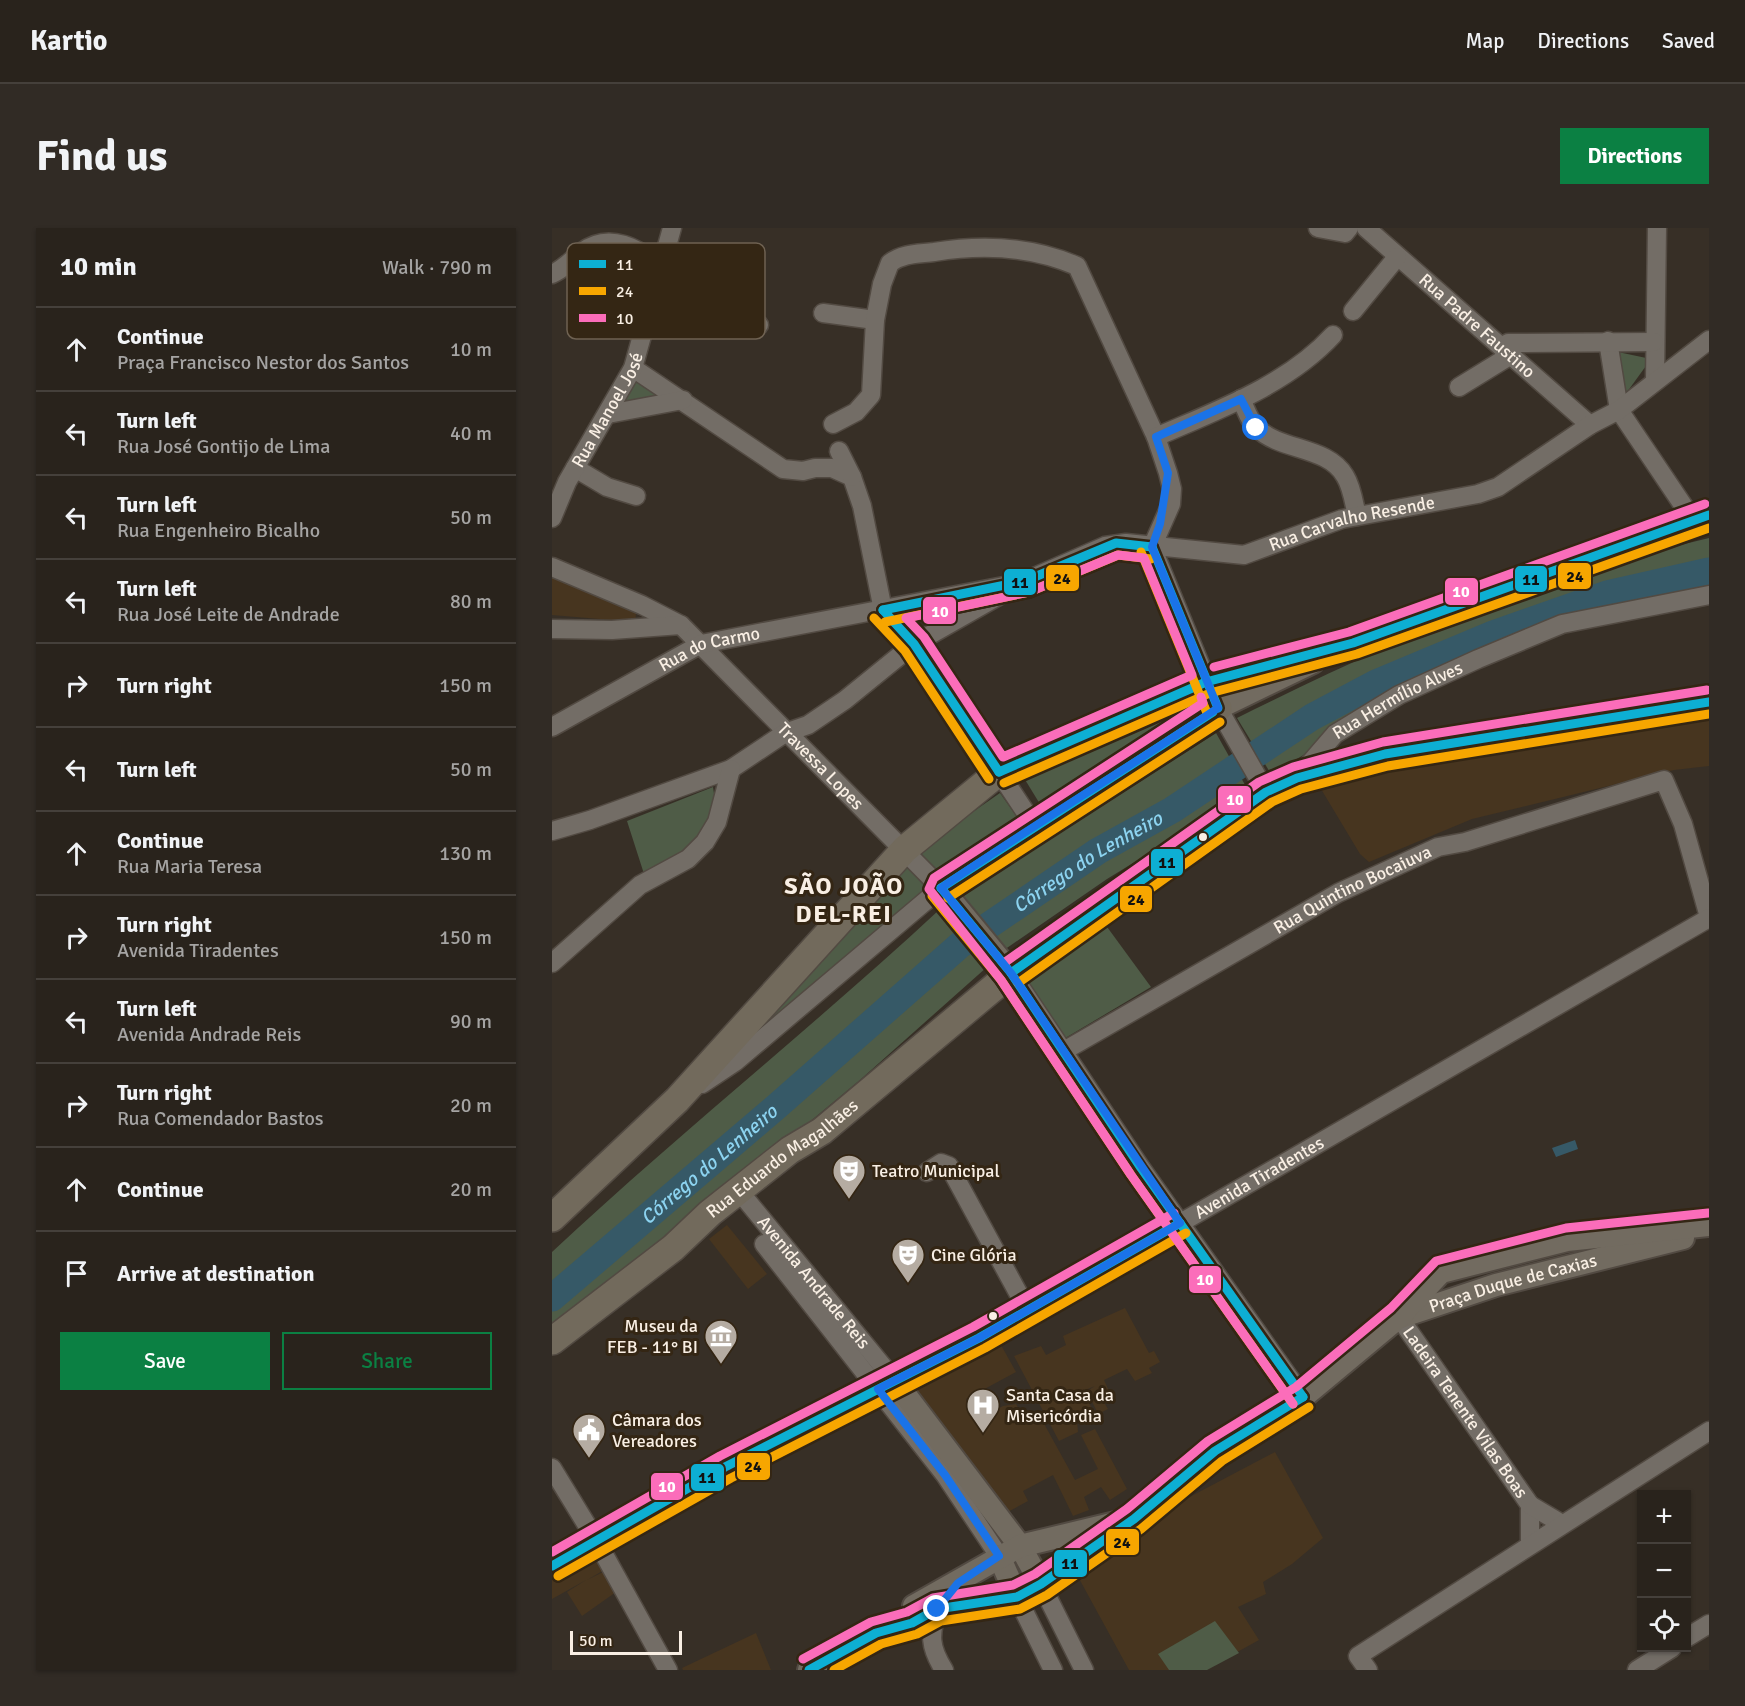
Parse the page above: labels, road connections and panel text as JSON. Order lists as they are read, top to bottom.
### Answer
{
  "streets": {
    "highway": ["Rua Hermílio Alves", "Rua Eduardo Magalhães"],
    "main road": ["Avenida Tiradentes", "Avenida Andrade Reis", "Praça Duque de Caxias"],
    "street": [
      "Rua Padre Faustino",
      "Rua Manoel José",
      "Rua Carvalho Resende",
      "Rua do Carmo",
      "Travessa Lopes",
      "Rua Quintino Bocaiuva",
      "Ladeira Tenente Vilas Boas"
    ]
  },
  "crossings": [
    ["Rua Padre Faustino", "Rua Carvalho Resende"],
    ["Rua Carvalho Resende", "Rua do Carmo"],
    ["Rua do Carmo", "Travessa Lopes"],
    ["Rua Hermílio Alves", "Rua Eduardo Magalhães"],
    ["Rua Quintino Bocaiuva", "Avenida Tiradentes"],
    ["Rua Eduardo Magalhães", "Avenida Andrade Reis"],
    ["Avenida Tiradentes", "Avenida Andrade Reis"],
    ["Praça Duque de Caxias", "Ladeira Tenente Vilas Boas"]
  ],
  "districts": ["SÃO JOÃO DEL-REI"],
  "water": ["Córrego do Lenheiro"],
  "places": {
    "theatre": ["Teatro Municipal", "Cine Glória"],
    "museum": ["Museu da FEB - 11° BI"],
    "hospital": ["Santa Casa da Misericórdia"],
    "public building": ["Câmara dos Vereadores"]
  },
  "lines": ["transit line 10", "transit line 11", "transit line 24"],
  "legend": ["11", "24", "10"],
  "scale_bar": "50 m",
  "page": {
    "header": "Kartio",
    "nav": ["Map", "Directions", "Saved"],
    "buttons": [
      "Directions",
      ["Save", "Share"]
    ],
    "title": "Find us",
    "heading": ["10 min", "Walk · 790 m"],
    "list": [
      ["Continue", "Praça Francisco Nestor dos Santos", "10 m"],
      ["Turn left", "Rua José Gontijo de Lima", "40 m"],
      ["Turn left", "Rua Engenheiro Bicalho", "50 m"],
      ["Turn left", "Rua José Leite de Andrade", "80 m"],
      ["Turn right", "150 m"],
      ["Turn left", "50 m"],
      ["Continue", "Rua Maria Teresa", "130 m"],
      ["Turn right", "Avenida Tiradentes", "150 m"],
      ["Turn left", "Avenida Andrade Reis", "90 m"],
      ["Turn right", "Rua Comendador Bastos", "20 m"],
      ["Continue", "20 m"],
      "Arrive at destination"
    ],
    "map_buttons": ["+", "−"],
    "scale": "50 m"
  }
}
